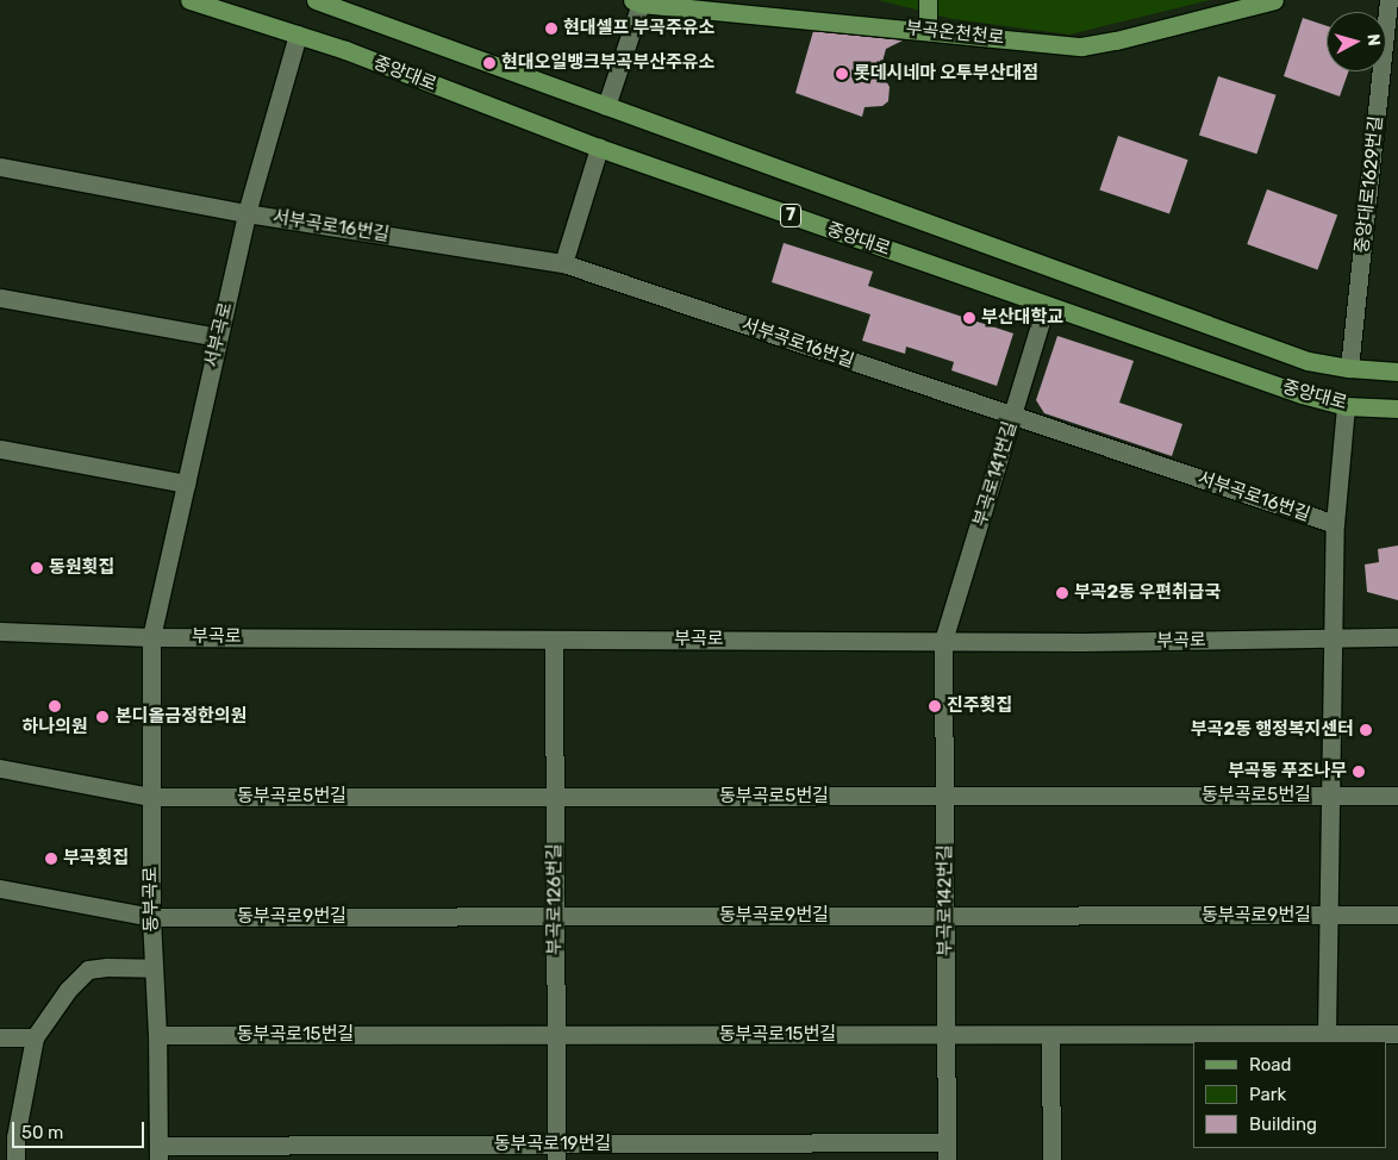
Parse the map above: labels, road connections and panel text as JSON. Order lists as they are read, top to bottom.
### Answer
{
  "streets": {
    "main road": ["부곡온천천로", "중앙대로", "7"],
    "street": [
      "중앙대로1629번길",
      "서부곡로16번길",
      "서부곡로",
      "부곡로141번길",
      "부곡로",
      "동부곡로5번길",
      "동부곡로",
      "부곡로126번길",
      "부곡로142번길",
      "동부곡로9번길",
      "동부곡로15번길",
      "동부곡로19번길"
    ]
  },
  "crossings": [
    ["중앙대로", "중앙대로1629번길"],
    ["중앙대로", "서부곡로"],
    ["중앙대로", "부곡로141번길"],
    ["서부곡로16번길", "서부곡로"],
    ["서부곡로16번길", "부곡로141번길"],
    ["서부곡로", "부곡로"],
    ["서부곡로", "동부곡로"],
    ["부곡로141번길", "부곡로"],
    ["부곡로141번길", "부곡로142번길"],
    ["부곡로", "동부곡로"],
    ["부곡로", "부곡로126번길"],
    ["부곡로", "부곡로142번길"],
    ["동부곡로5번길", "동부곡로"],
    ["동부곡로5번길", "부곡로126번길"],
    ["동부곡로5번길", "부곡로142번길"],
    ["동부곡로", "동부곡로9번길"],
    ["동부곡로", "동부곡로15번길"],
    ["동부곡로", "동부곡로19번길"],
    ["부곡로126번길", "동부곡로9번길"],
    ["부곡로126번길", "동부곡로15번길"],
    ["부곡로126번길", "동부곡로19번길"],
    ["부곡로142번길", "동부곡로9번길"],
    ["부곡로142번길", "동부곡로15번길"],
    ["부곡로142번길", "동부곡로19번길"]
  ],
  "places": [
    "현대셀프 부곡주유소",
    "현대오일뱅크부곡부산주유소",
    "롯데시네마 오투부산대점",
    "부산대학교",
    "동원횟집",
    "부곡2동 우편취급국",
    "하나의원",
    "진주횟집",
    "본디올금정한의원",
    "부곡2동 행정복지센터",
    "부곡동 푸조나무",
    "부곡횟집"
  ],
  "legend": ["Road", "Park", "Building"],
  "scale_bar": "50 m",
  "north": "right"
}
